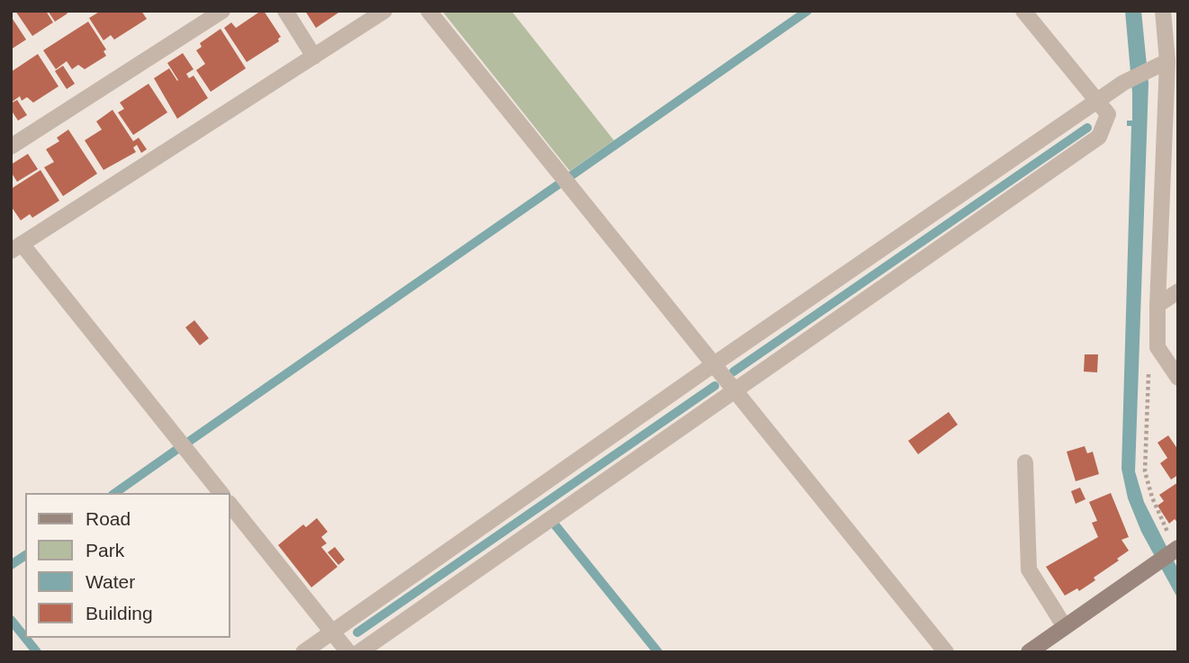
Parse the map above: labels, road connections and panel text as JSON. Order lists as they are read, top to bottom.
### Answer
{
  "legend": [
    "Road",
    "Park",
    "Water",
    "Building"
  ]
}
